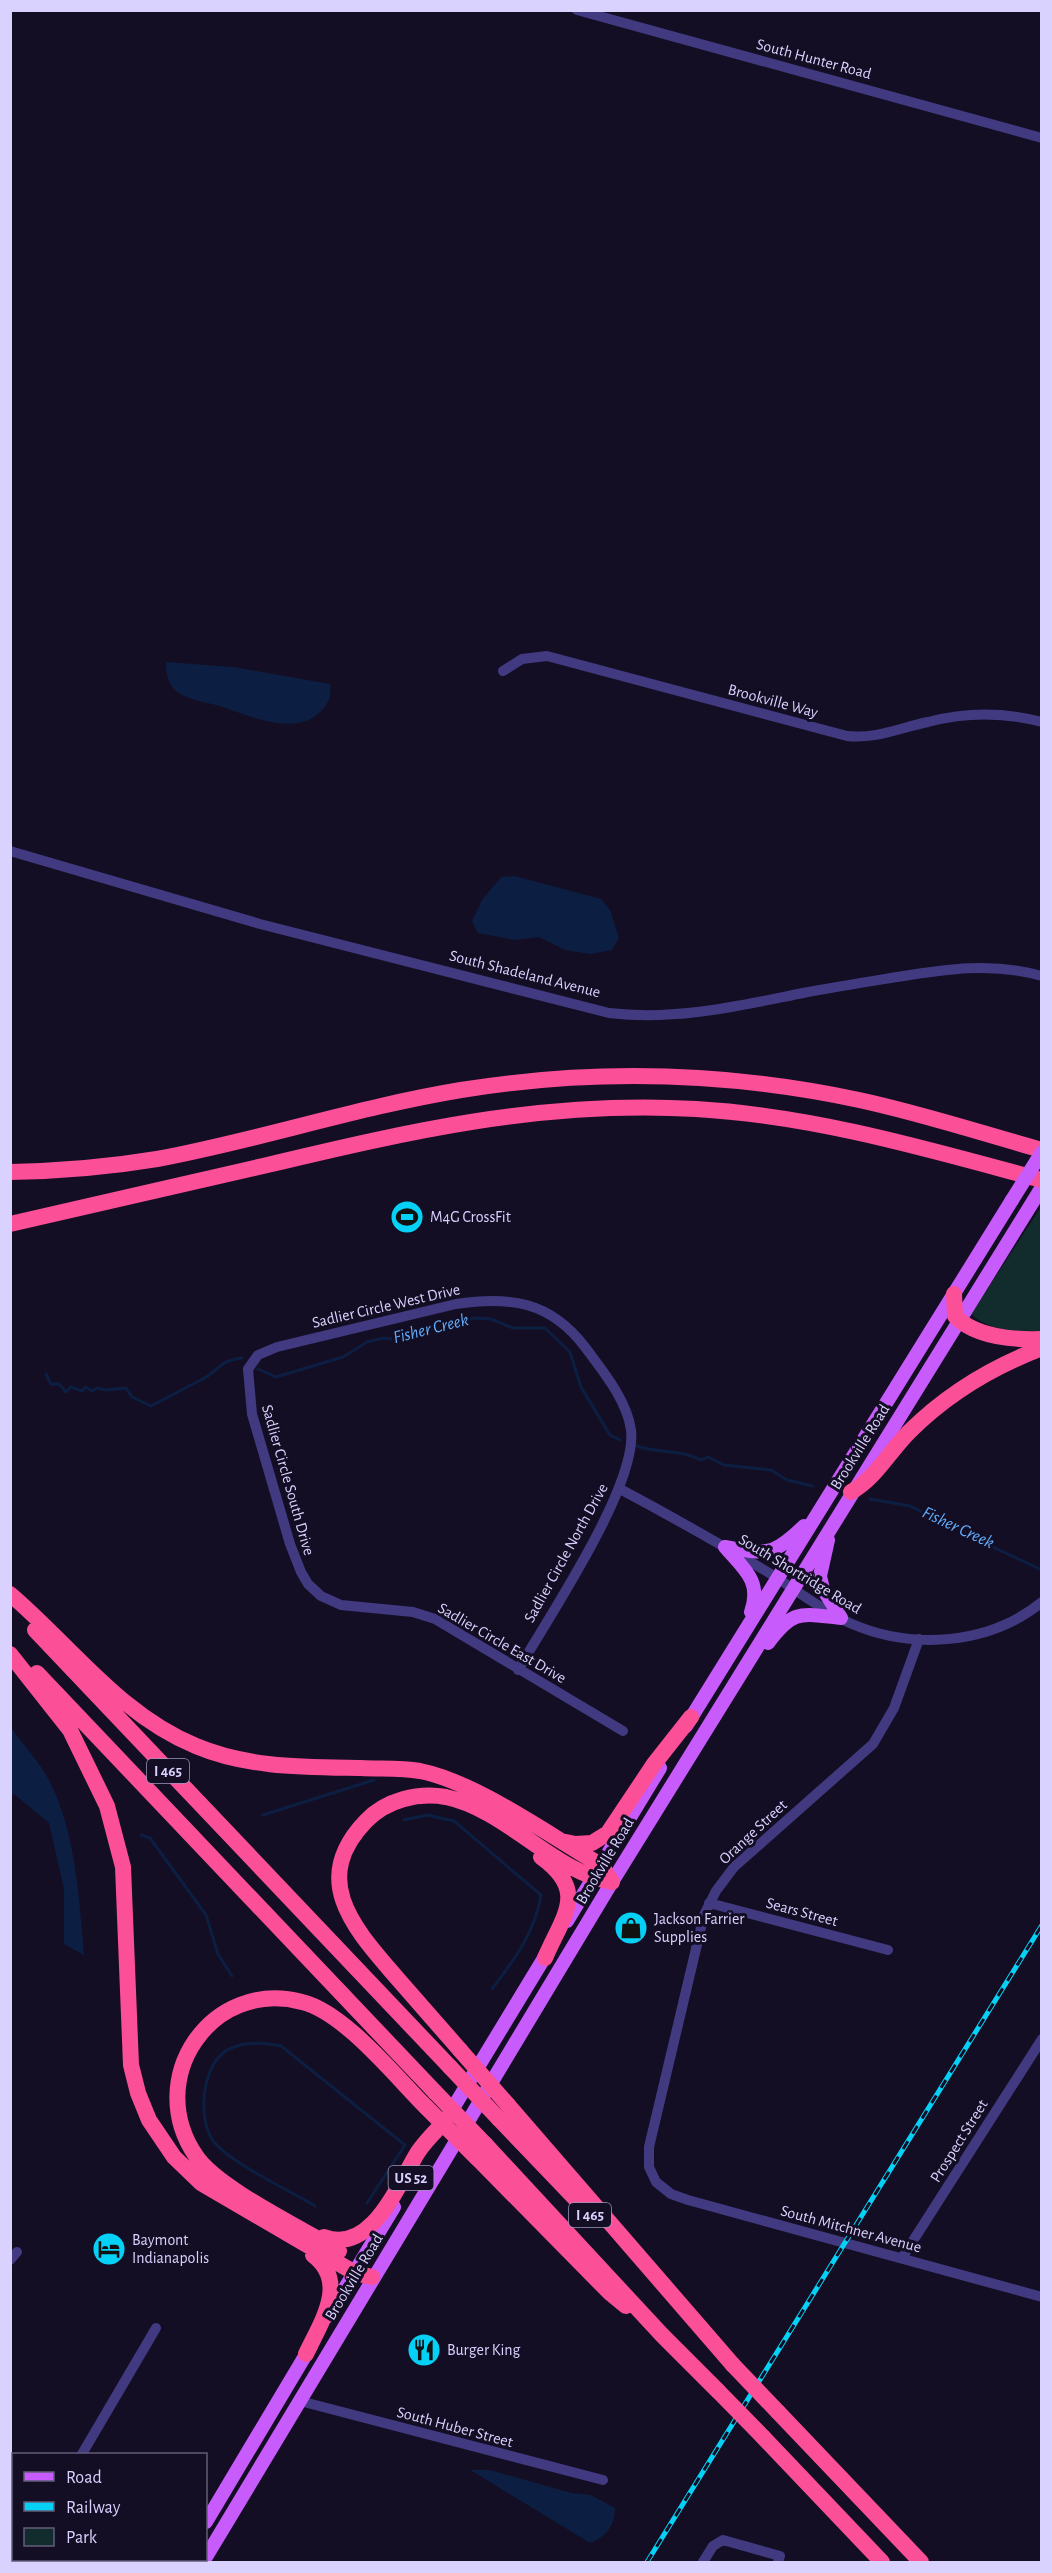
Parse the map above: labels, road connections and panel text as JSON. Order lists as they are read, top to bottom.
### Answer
{
  "streets": {
    "highway": ["I 465", "US 52"],
    "main road": ["Brookville Road"],
    "street": [
      "South Hunter Road",
      "Brookville Way",
      "South Shadeland Avenue",
      "Sadlier Circle West Drive",
      "Sadlier Circle South Drive",
      "Sadlier Circle North Drive",
      "South Shortridge Road",
      "Sadlier Circle East Drive",
      "Orange Street",
      "Sears Street",
      "Prospect Street",
      "South Mitchner Avenue",
      "South Huber Street"
    ]
  },
  "crossings": [
    ["Sadlier Circle West Drive", "Sadlier Circle South Drive"],
    ["Sadlier Circle West Drive", "Sadlier Circle North Drive"],
    ["Brookville Road", "South Shortridge Road"],
    ["Brookville Road", "US 52"],
    ["Brookville Road", "South Huber Street"],
    ["Sadlier Circle South Drive", "Sadlier Circle East Drive"],
    ["Sadlier Circle North Drive", "South Shortridge Road"],
    ["Sadlier Circle North Drive", "Sadlier Circle East Drive"],
    ["South Shortridge Road", "Orange Street"],
    ["I 465", "US 52"],
    ["Orange Street", "Sears Street"],
    ["Orange Street", "South Mitchner Avenue"],
    ["Prospect Street", "South Mitchner Avenue"]
  ],
  "water": ["Fisher Creek"],
  "places": {
    "sports": ["M4G CrossFit"],
    "shop": ["Jackson Farrier Supplies"],
    "hotel": ["Baymont Indianapolis"],
    "restaurant": ["Burger King"]
  },
  "legend": ["Road", "Railway", "Park"]
}
